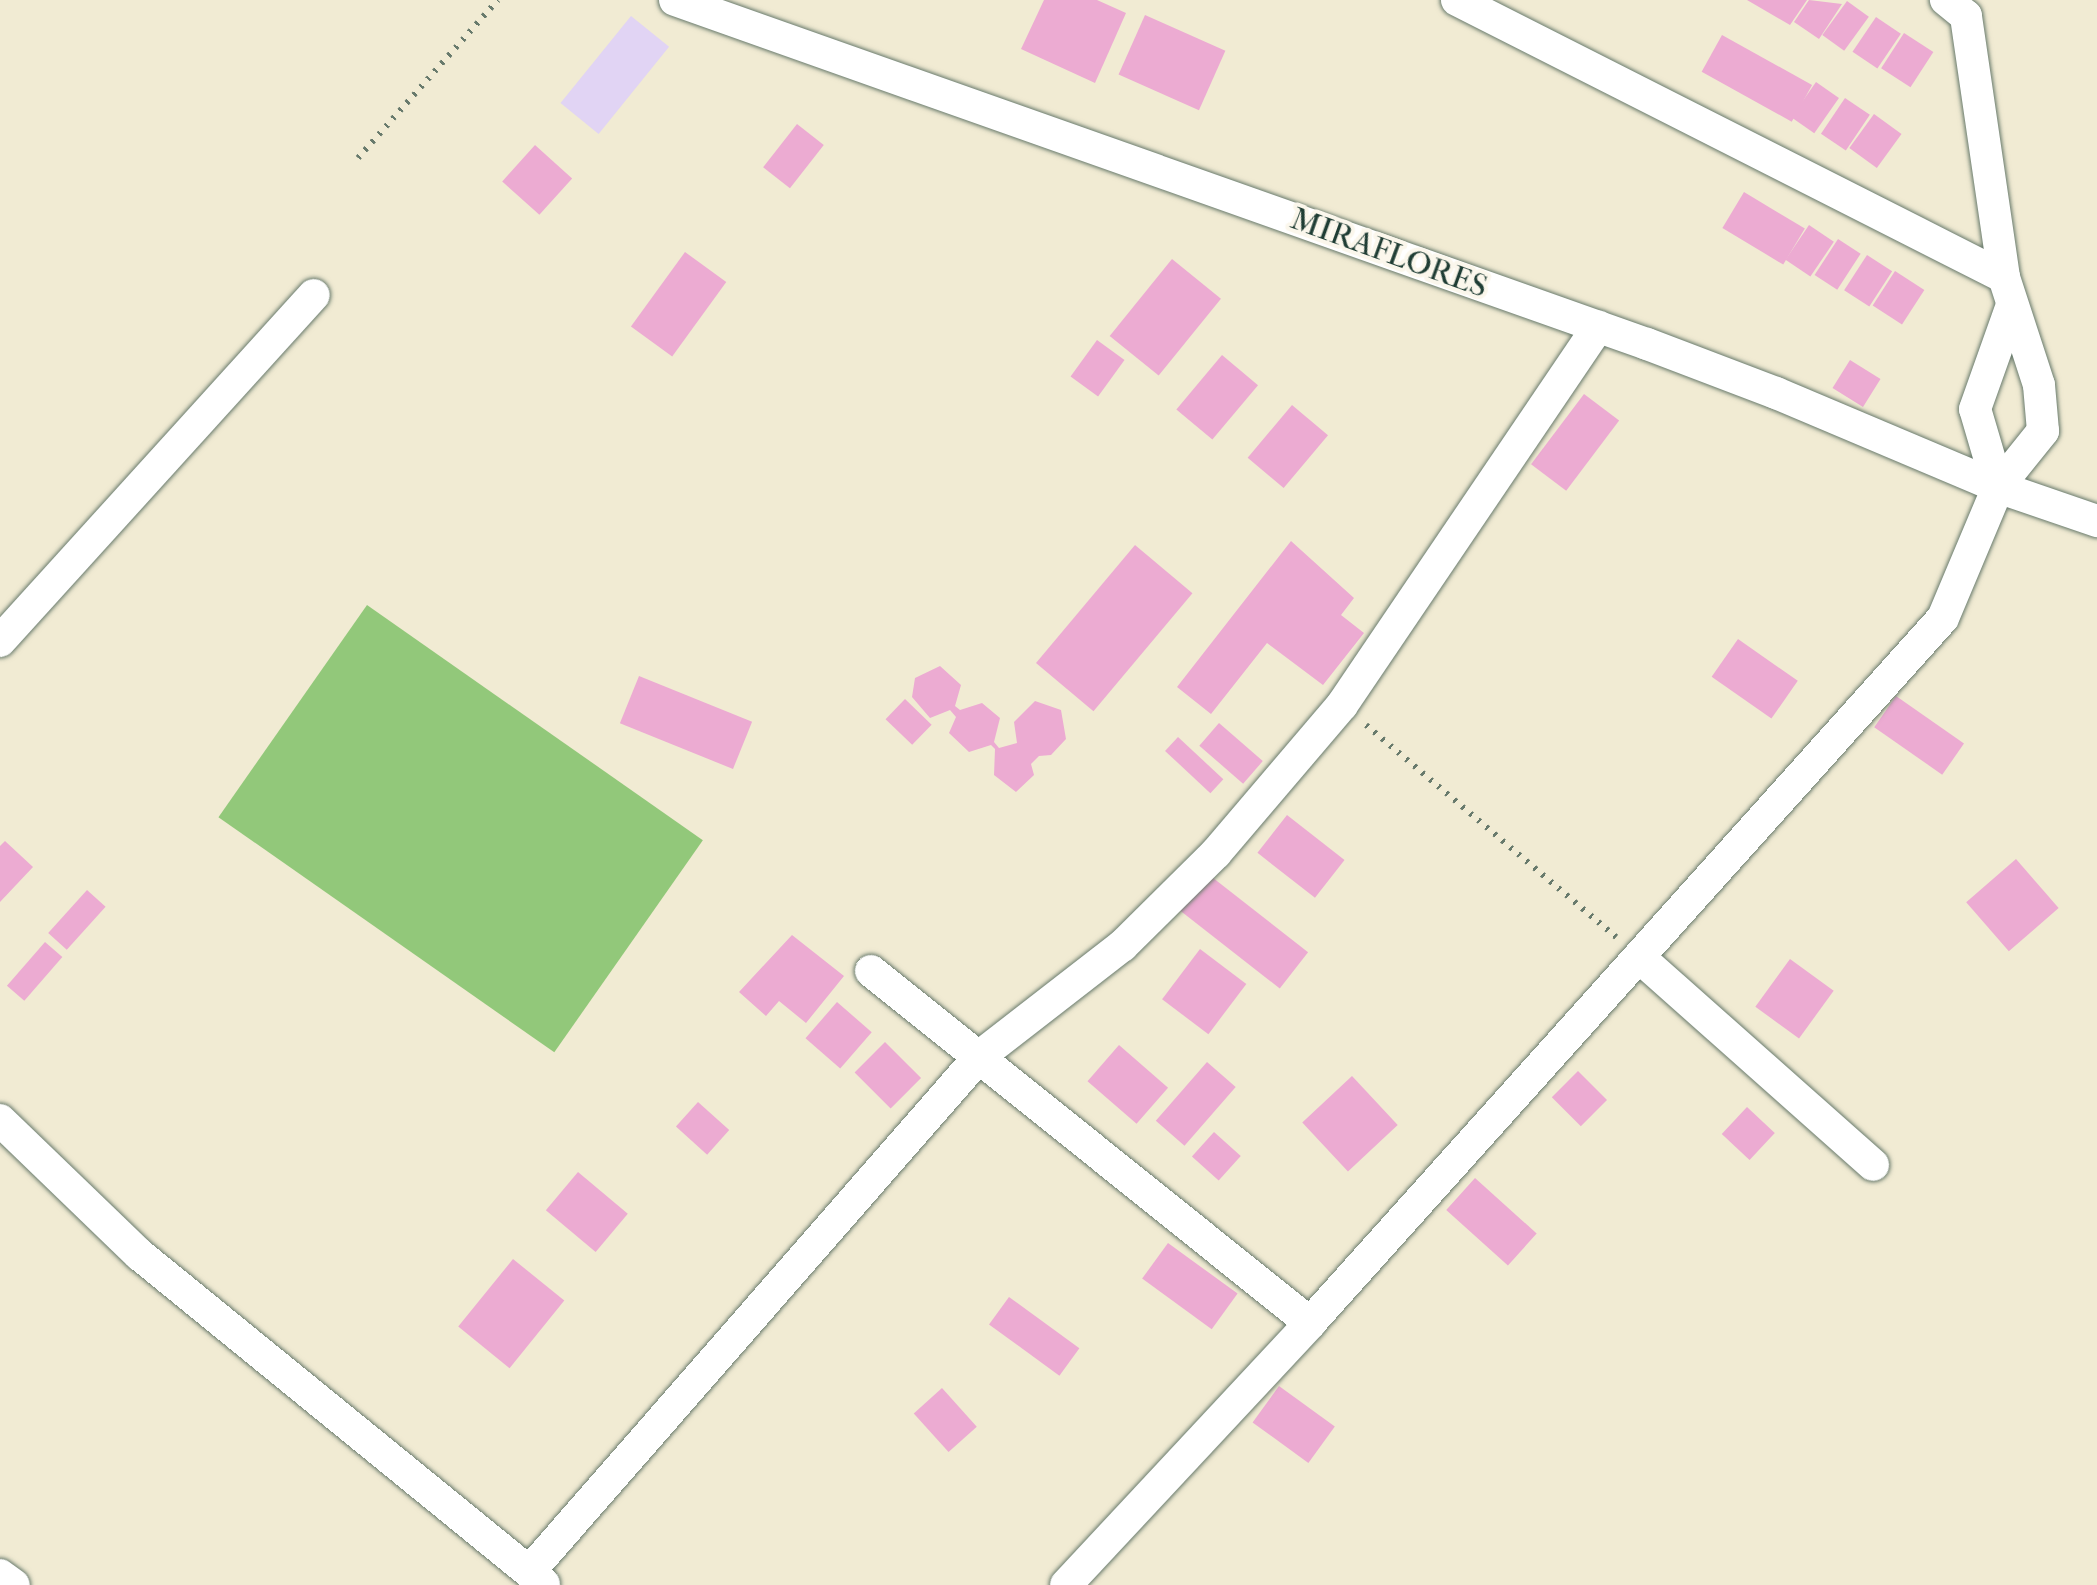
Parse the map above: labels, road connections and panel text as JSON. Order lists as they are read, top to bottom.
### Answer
{
  "streets": {
    "street": ["MIRAFLORES"]
  }
}
